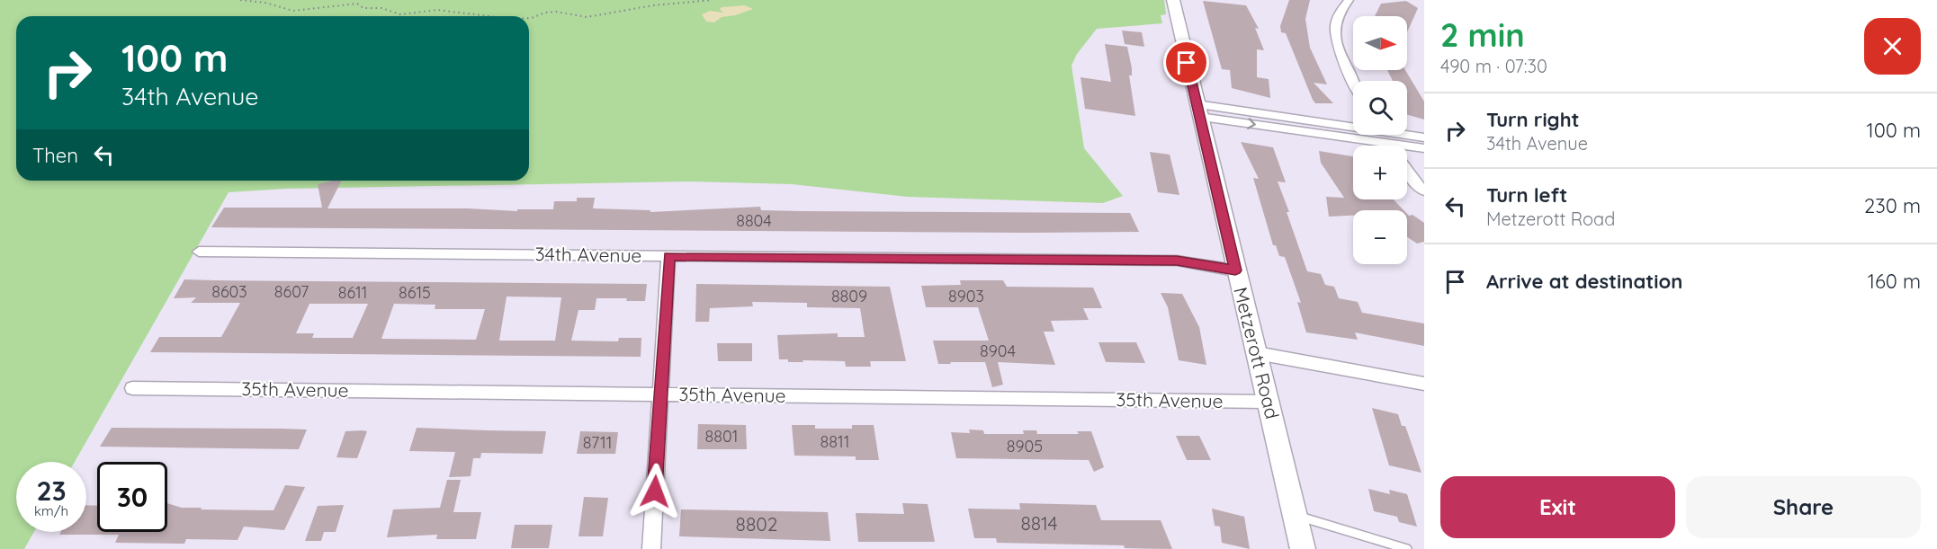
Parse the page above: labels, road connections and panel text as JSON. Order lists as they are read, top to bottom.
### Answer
{
  "streets": {
    "street": ["34th Avenue", "Metzerott Road", "35th Avenue"]
  },
  "crossings": [
    ["34th Avenue", "Metzerott Road"],
    ["Metzerott Road", "35th Avenue"]
  ],
  "house_numbers": [
    "8804",
    "8603",
    "8607",
    "8611",
    "8615",
    "8809",
    "8903",
    "8904",
    "8801",
    "8811",
    "8711",
    "8905",
    "8814",
    "8802"
  ],
  "north": "right",
  "page": {
    "heading": ["2 min", "490 m · 07:30"],
    "map_buttons": ["+", "−"],
    "turn": ["100 m", "34th Avenue"],
    "list": [
      {
        "name": "Turn right",
        "note": "34th Avenue",
        "value": "100 m"
      },
      {
        "name": "Turn left",
        "note": "Metzerott Road",
        "value": "230 m"
      },
      {
        "name": "Arrive at destination",
        "value": "160 m"
      }
    ],
    "then": "Then",
    "speed": "23 km/h",
    "limit": "30",
    "buttons": ["Exit", "Share"]
  }
}
